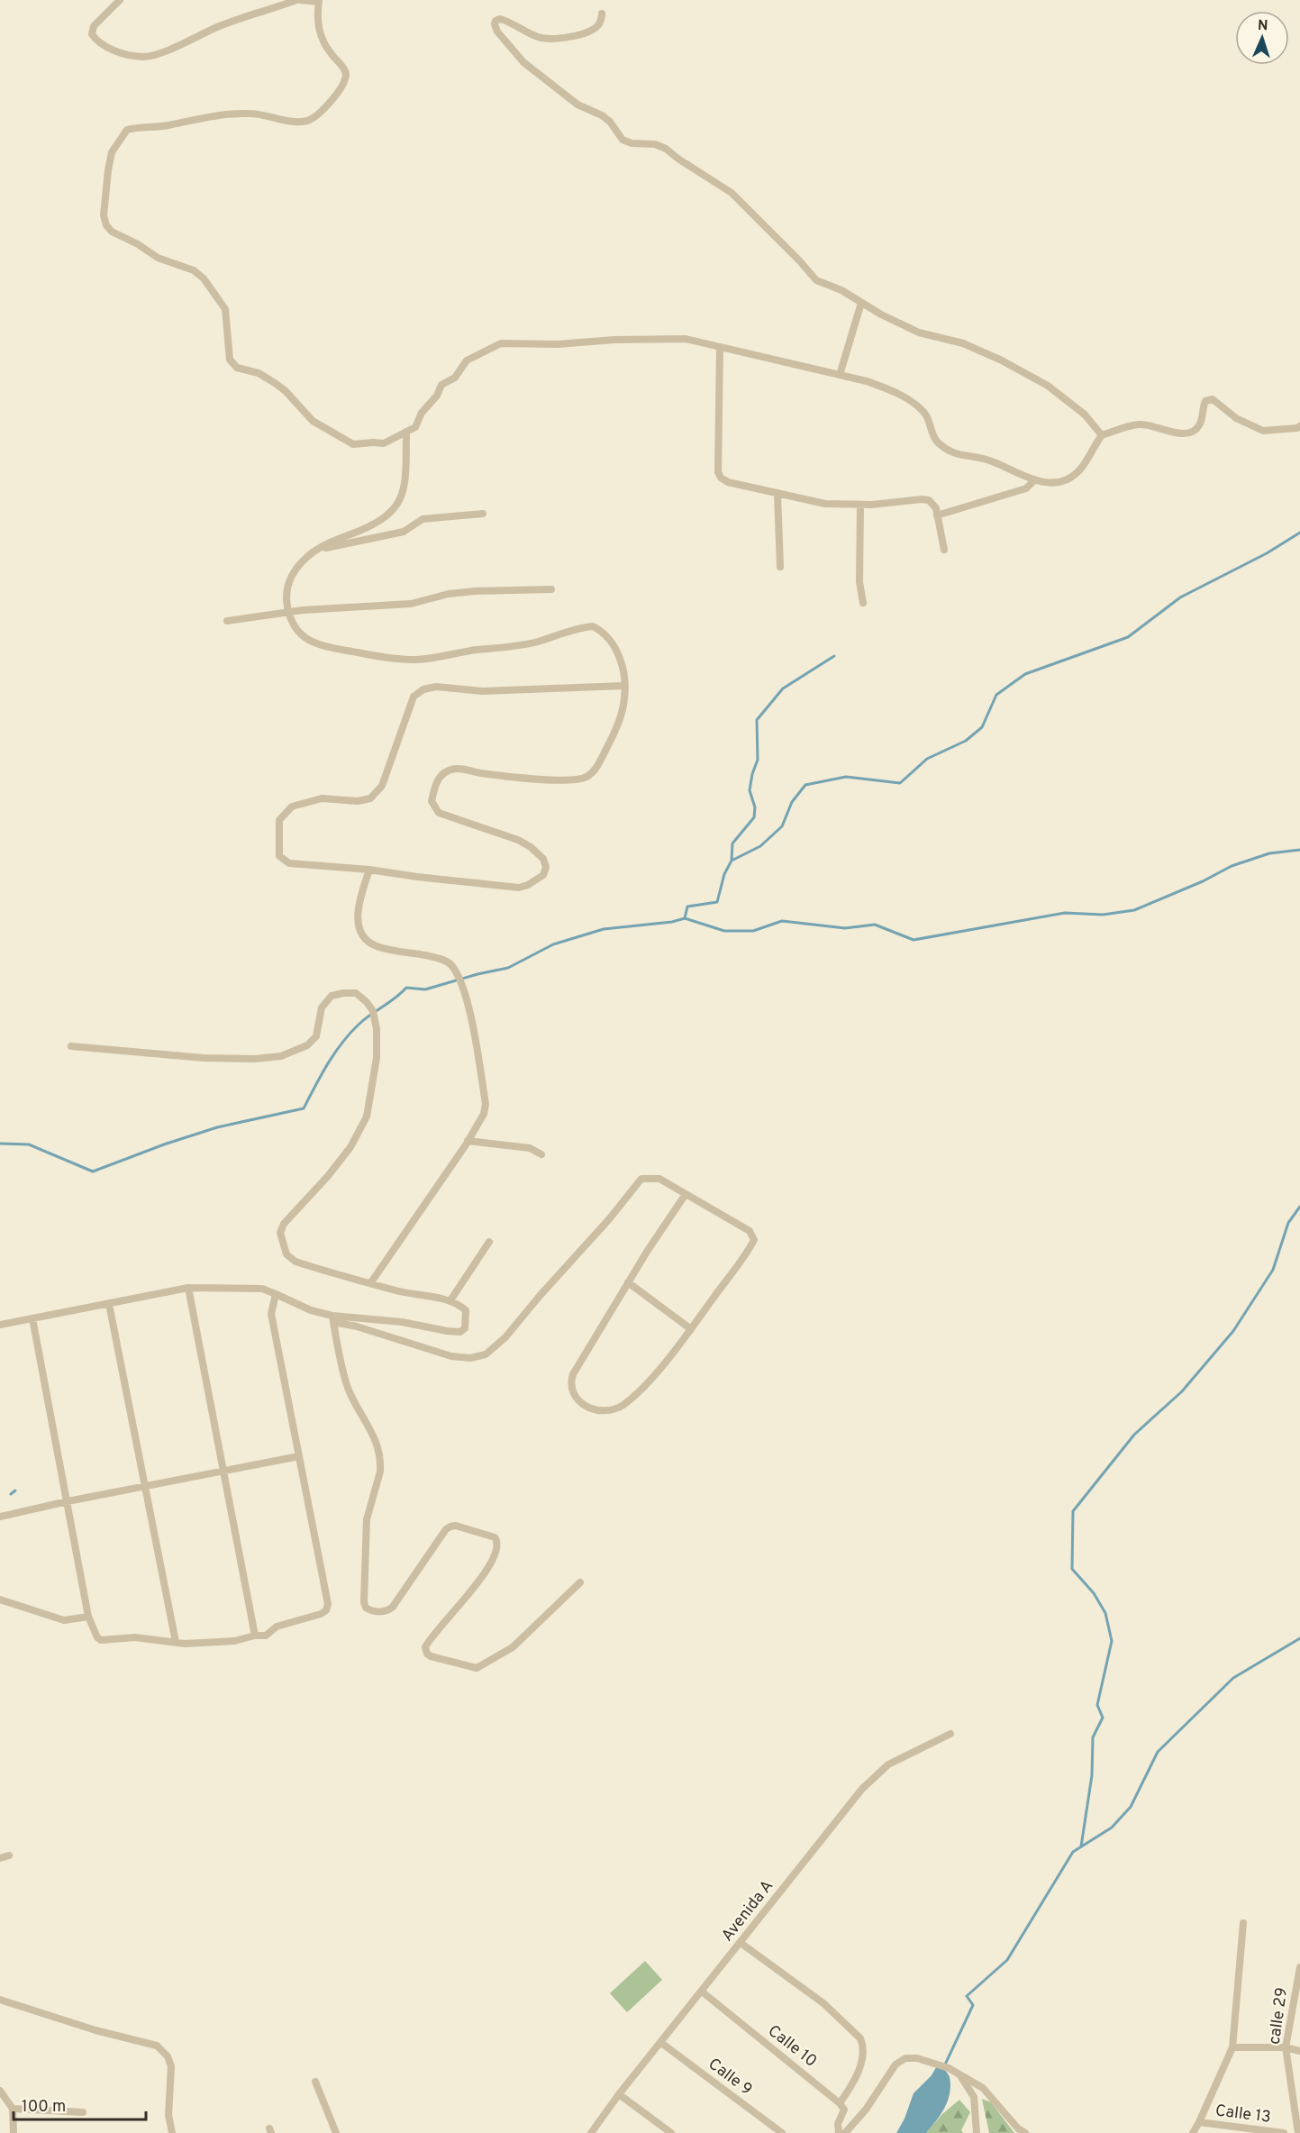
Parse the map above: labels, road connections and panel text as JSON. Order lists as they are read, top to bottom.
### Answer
{
  "streets": {
    "street": [
      "Avenida A",
      "calle 29",
      "Calle 10",
      "Calle 9",
      "Calle 13"
    ]
  },
  "crossings": [
    ["Avenida A", "Calle 10"],
    ["Avenida A", "Calle 9"]
  ],
  "scale_bar": "100 m",
  "north": "top"
}
